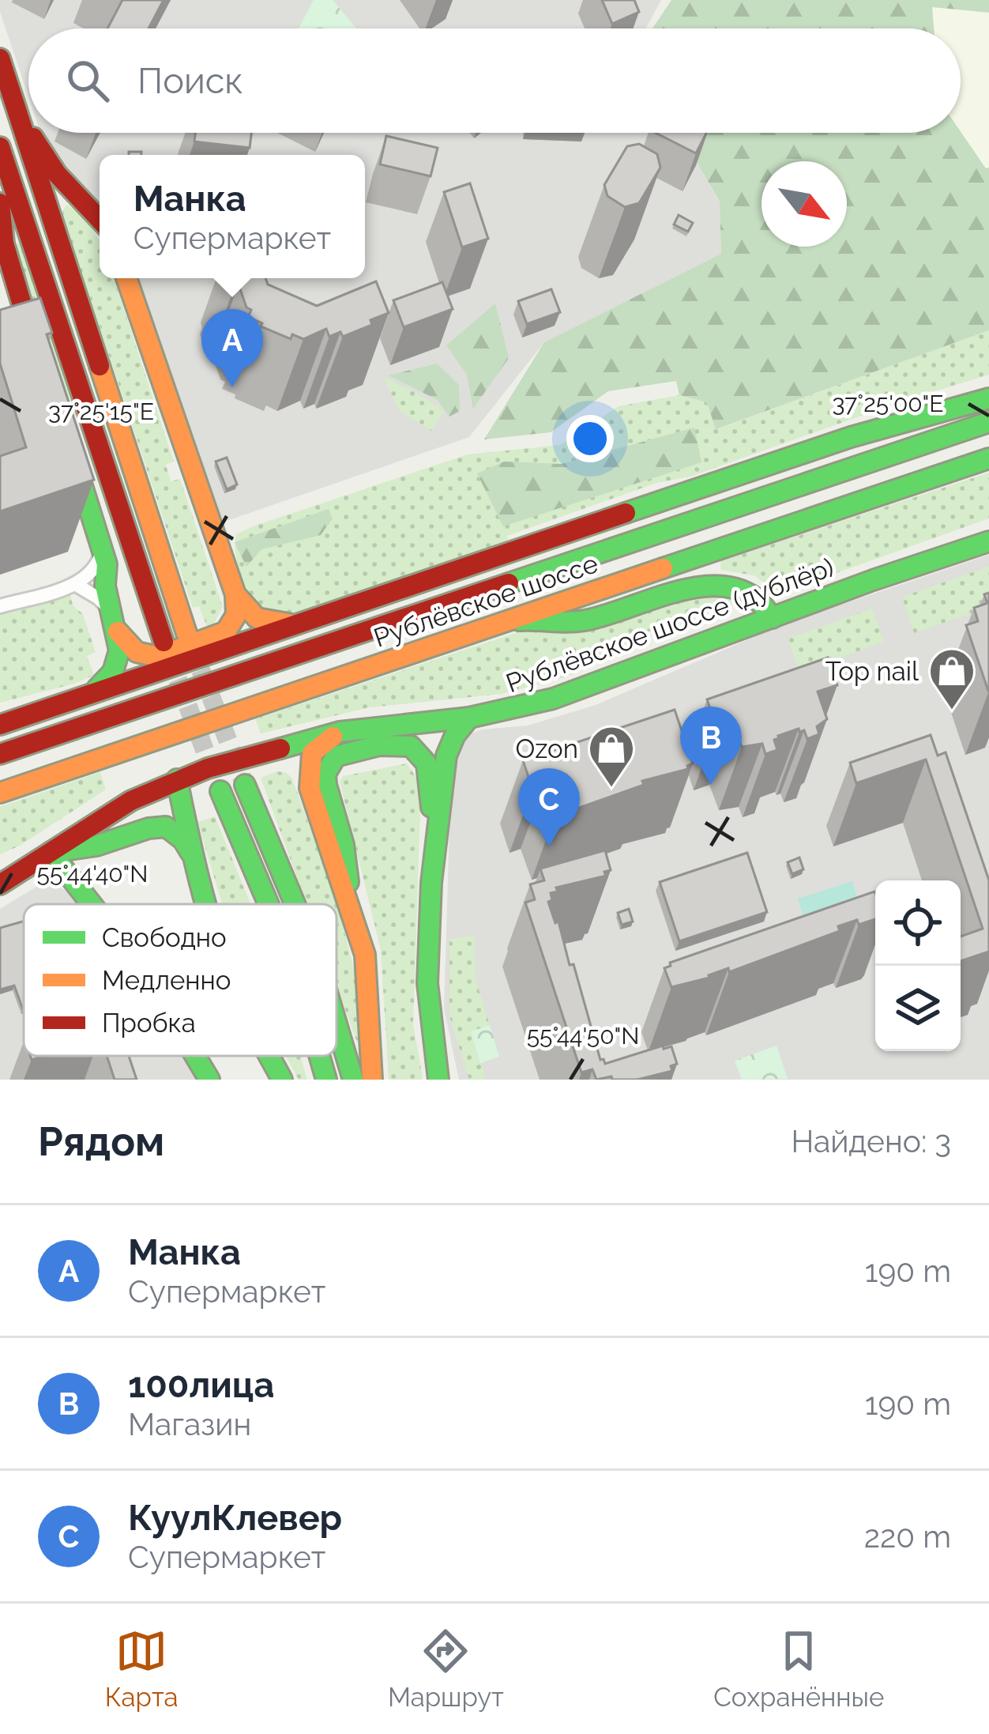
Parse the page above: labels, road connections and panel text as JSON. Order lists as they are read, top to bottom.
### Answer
{
  "streets": {
    "main road": ["Рублёвское шоссе", "Рублёвское шоссе (дублёр)"]
  },
  "places": {
    "shop": ["Top nail", "Ozon"]
  },
  "legend": ["Свободно", "Медленно", "Пробка"],
  "north": "bottom right",
  "page": {
    "search": "Поиск",
    "popup": ["Манка", "Супермаркет"],
    "pins": ["A", "B", "C"],
    "heading": ["Рядом", "Найдено: 3"],
    "list": [
      {
        "mark": "A",
        "name": "Манка",
        "note": "Супермаркет",
        "value": "190 m"
      },
      {
        "mark": "B",
        "name": "100лица",
        "note": "Магазин",
        "value": "190 m"
      },
      {
        "mark": "C",
        "name": "КуулКлевер",
        "note": "Супермаркет",
        "value": "220 m"
      }
    ],
    "nav": ["Карта", "Маршрут", "Сохранённые"]
  },
  "coordinates": [
    "37°25'00\"E",
    "37°25'15\"E",
    "55°44'40\"N",
    "55°44'50\"N"
  ]
}
